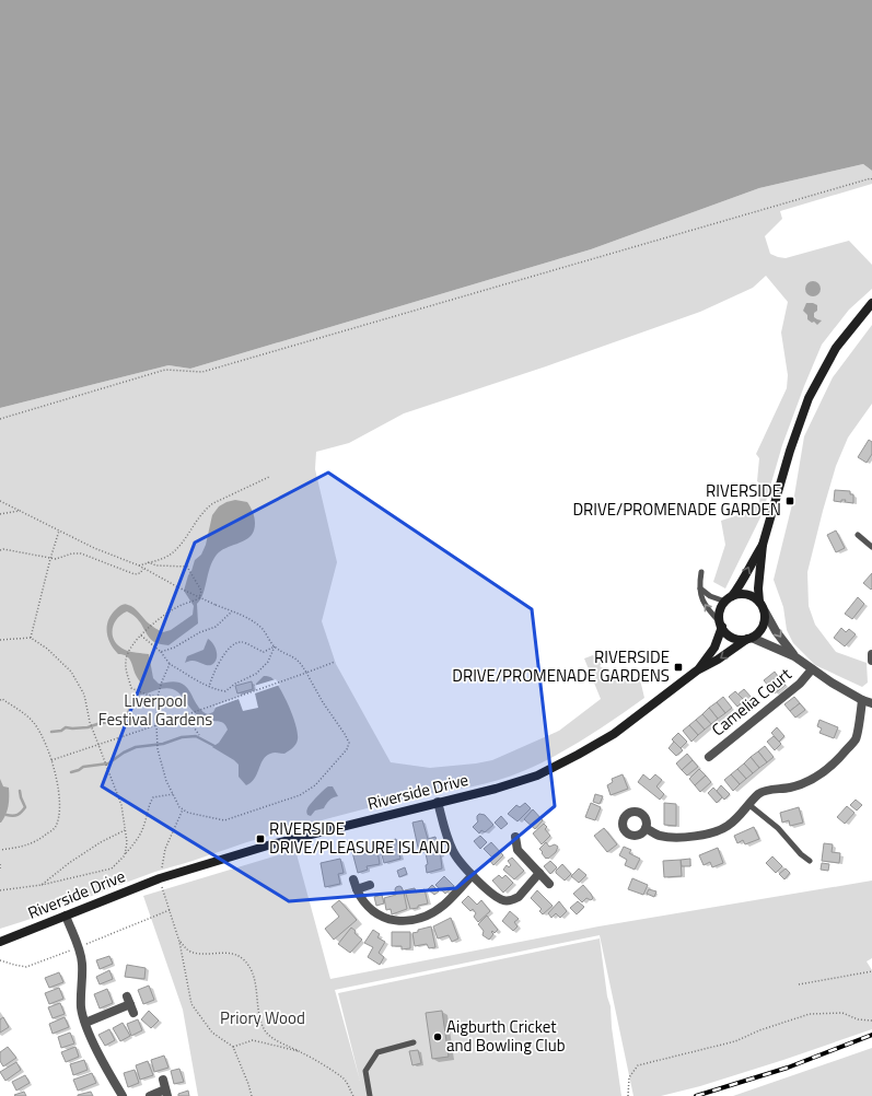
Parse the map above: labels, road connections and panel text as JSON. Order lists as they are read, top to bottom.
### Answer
{
  "streets": {
    "street": ["Camelia Court", "Riverside Drive"]
  },
  "parks": ["Liverpool Festival Gardens", "Priory Wood"],
  "places": {
    "transit": ["RIVERSIDE DRIVE/PROMENADE GARDEN", "RIVERSIDE DRIVE/PROMENADE GARDENS", "RIVERSIDE DRIVE/PLEASURE ISLAND"],
    "other": ["Aigburth Cricket and Bowling Club"]
  }
}
